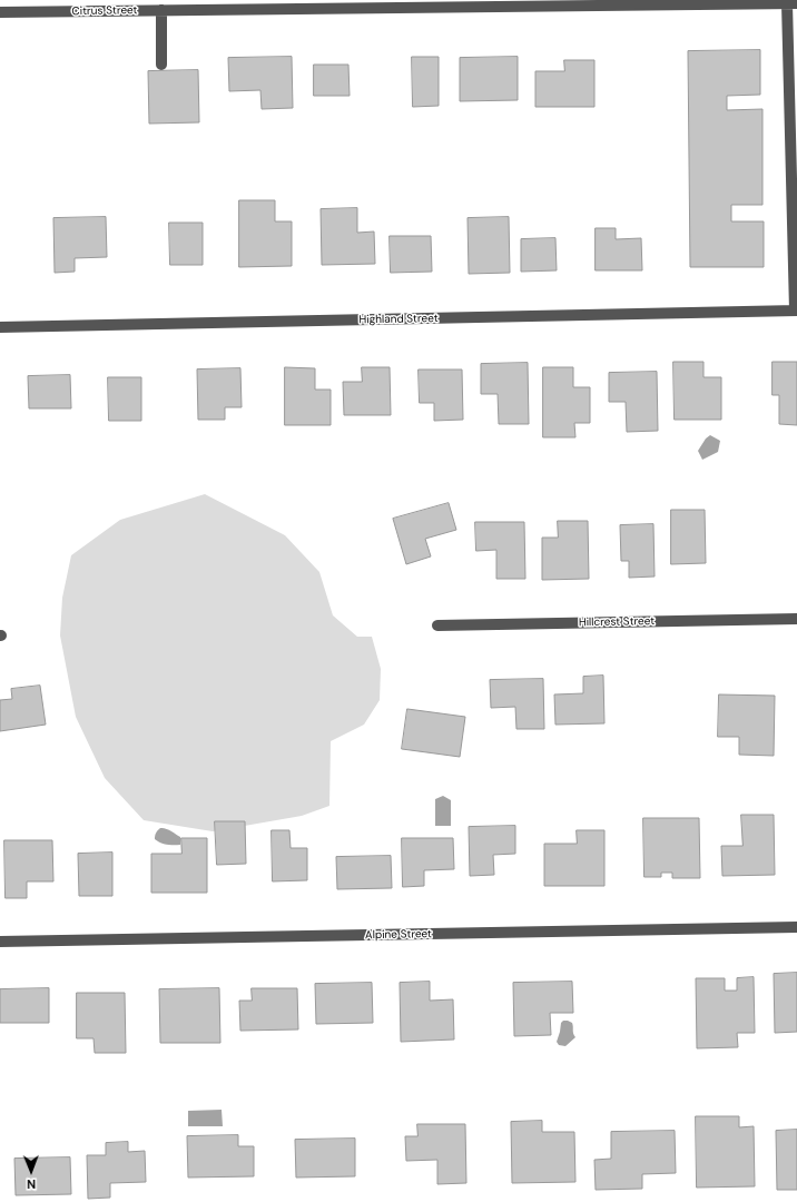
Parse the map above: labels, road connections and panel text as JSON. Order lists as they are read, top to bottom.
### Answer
{
  "streets": {
    "street": [
      "Citrus Street",
      "Highland Street",
      "Hillcrest Street",
      "Alpine Street"
    ]
  },
  "north": "bottom"
}
